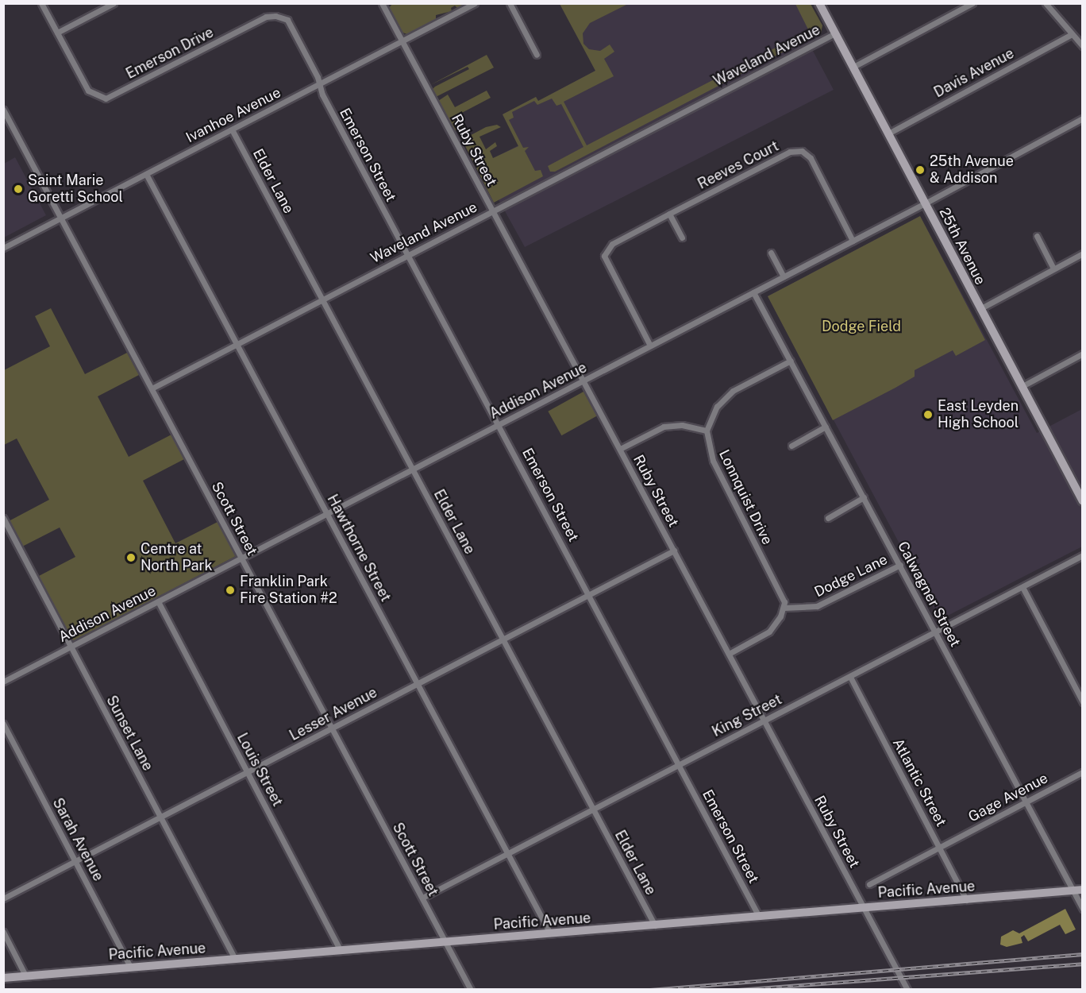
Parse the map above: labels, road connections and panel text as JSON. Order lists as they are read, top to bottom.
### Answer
{
  "streets": {
    "street": [
      "Emerson Drive",
      "Waveland Avenue",
      "Davis Avenue",
      "Ivanhoe Avenue",
      "Ruby Street",
      "Emerson Street",
      "Reeves Court",
      "Elder Lane",
      "25th Avenue",
      "Addison Avenue",
      "Lonnquist Drive",
      "Scott Street",
      "Hawthorne Street",
      "Dodge Lane",
      "Calwagner Street",
      "Lesser Avenue",
      "King Street",
      "Sunset Lane",
      "Louis Street",
      "Atlantic Street",
      "Gage Avenue",
      "Sarah Avenue",
      "Pacific Avenue"
    ]
  },
  "crossings": [
    ["Emerson Drive", "Ivanhoe Avenue"],
    ["Emerson Drive", "Emerson Street"],
    ["Waveland Avenue", "Ruby Street"],
    ["Waveland Avenue", "Emerson Street"],
    ["Waveland Avenue", "Elder Lane"],
    ["Waveland Avenue", "25th Avenue"],
    ["Waveland Avenue", "Scott Street"],
    ["Waveland Avenue", "Hawthorne Street"],
    ["Davis Avenue", "25th Avenue"],
    ["Ivanhoe Avenue", "Ruby Street"],
    ["Ivanhoe Avenue", "Emerson Street"],
    ["Ivanhoe Avenue", "Elder Lane"],
    ["Ivanhoe Avenue", "Scott Street"],
    ["Ivanhoe Avenue", "Hawthorne Street"],
    ["Ruby Street", "Addison Avenue"],
    ["Ruby Street", "Lesser Avenue"],
    ["Ruby Street", "King Street"],
    ["Ruby Street", "Pacific Avenue"],
    ["Emerson Street", "Addison Avenue"],
    ["Emerson Street", "Lesser Avenue"],
    ["Emerson Street", "King Street"],
    ["Emerson Street", "Pacific Avenue"],
    ["Reeves Court", "Addison Avenue"],
    ["Elder Lane", "Addison Avenue"],
    ["Elder Lane", "Lesser Avenue"],
    ["Elder Lane", "King Street"],
    ["Elder Lane", "Pacific Avenue"],
    ["25th Avenue", "Addison Avenue"],
    ["Addison Avenue", "Scott Street"],
    ["Addison Avenue", "Hawthorne Street"],
    ["Addison Avenue", "Calwagner Street"],
    ["Addison Avenue", "Sunset Lane"],
    ["Addison Avenue", "Louis Street"],
    ["Lonnquist Drive", "Dodge Lane"],
    ["Scott Street", "Lesser Avenue"],
    ["Scott Street", "King Street"],
    ["Scott Street", "Pacific Avenue"],
    ["Hawthorne Street", "Lesser Avenue"],
    ["Hawthorne Street", "King Street"],
    ["Hawthorne Street", "Pacific Avenue"],
    ["Dodge Lane", "Calwagner Street"],
    ["Calwagner Street", "King Street"],
    ["Calwagner Street", "Gage Avenue"],
    ["Calwagner Street", "Pacific Avenue"],
    ["Lesser Avenue", "Sunset Lane"],
    ["Lesser Avenue", "Louis Street"],
    ["Lesser Avenue", "Sarah Avenue"],
    ["King Street", "Atlantic Street"],
    ["Sunset Lane", "Pacific Avenue"],
    ["Louis Street", "Pacific Avenue"],
    ["Atlantic Street", "Gage Avenue"],
    ["Atlantic Street", "Pacific Avenue"],
    ["Sarah Avenue", "Pacific Avenue"]
  ],
  "parks": ["Dodge Field"],
  "places": [
    "25th Avenue & Addison",
    "Saint Marie Goretti School",
    "East Leyden High School",
    "Centre at North Park",
    "Franklin Park Fire Station #2"
  ]
}
